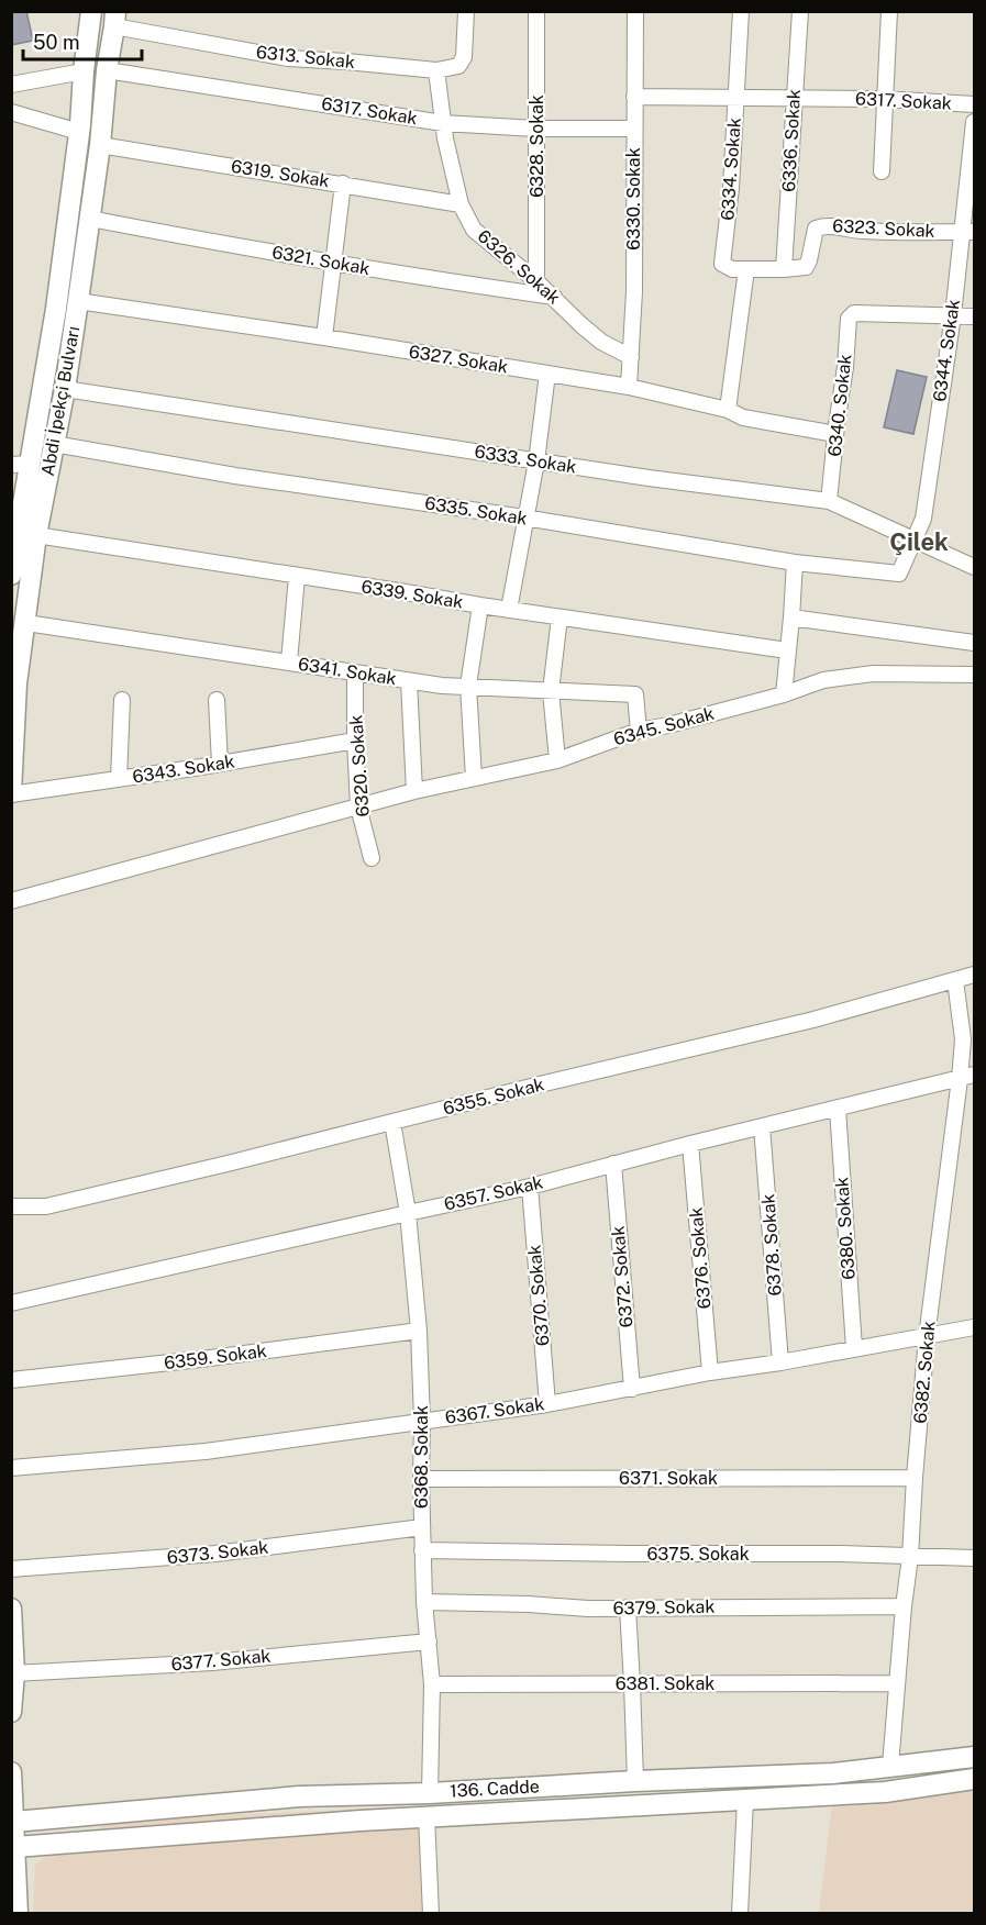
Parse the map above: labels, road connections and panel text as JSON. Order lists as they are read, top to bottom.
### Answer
{
  "streets": {
    "street": [
      "6313. Sokak",
      "6317. Sokak",
      "6336. Sokak",
      "6328. Sokak",
      "6334. Sokak",
      "6319. Sokak",
      "6330. Sokak",
      "6323. Sokak",
      "6321. Sokak",
      "6326. Sokak",
      "6344. Sokak",
      "6327. Sokak",
      "Abdi İpekçi Bulvarı",
      "6340. Sokak",
      "6333. Sokak",
      "6335. Sokak",
      "6339. Sokak",
      "6341. Sokak",
      "6345. Sokak",
      "6320. Sokak",
      "6343. Sokak",
      "6355. Sokak",
      "6357. Sokak",
      "6380. Sokak",
      "6378. Sokak",
      "6376. Sokak",
      "6372. Sokak",
      "6370. Sokak",
      "6359. Sokak",
      "6382. Sokak",
      "6367. Sokak",
      "6368. Sokak",
      "6371. Sokak",
      "6373. Sokak",
      "6375. Sokak",
      "6379. Sokak",
      "6377. Sokak",
      "6381. Sokak",
      "136. Cadde"
    ]
  },
  "crossings": [
    ["6313. Sokak", "6326. Sokak"],
    ["6313. Sokak", "Abdi İpekçi Bulvarı"],
    ["6317. Sokak", "6336. Sokak"],
    ["6317. Sokak", "6328. Sokak"],
    ["6317. Sokak", "6334. Sokak"],
    ["6317. Sokak", "6330. Sokak"],
    ["6317. Sokak", "6326. Sokak"],
    ["6317. Sokak", "Abdi İpekçi Bulvarı"],
    ["6336. Sokak", "6334. Sokak"],
    ["6336. Sokak", "6323. Sokak"],
    ["6328. Sokak", "6326. Sokak"],
    ["6334. Sokak", "6323. Sokak"],
    ["6319. Sokak", "6326. Sokak"],
    ["6319. Sokak", "Abdi İpekçi Bulvarı"],
    ["6330. Sokak", "6326. Sokak"],
    ["6330. Sokak", "6327. Sokak"],
    ["6323. Sokak", "6344. Sokak"],
    ["6321. Sokak", "6326. Sokak"],
    ["6321. Sokak", "Abdi İpekçi Bulvarı"],
    ["6344. Sokak", "6340. Sokak"],
    ["6344. Sokak", "6333. Sokak"],
    ["6344. Sokak", "6335. Sokak"],
    ["6327. Sokak", "Abdi İpekçi Bulvarı"],
    ["6327. Sokak", "6340. Sokak"],
    ["Abdi İpekçi Bulvarı", "6333. Sokak"],
    ["Abdi İpekçi Bulvarı", "6335. Sokak"],
    ["Abdi İpekçi Bulvarı", "6339. Sokak"],
    ["Abdi İpekçi Bulvarı", "6341. Sokak"],
    ["Abdi İpekçi Bulvarı", "6343. Sokak"],
    ["6340. Sokak", "6333. Sokak"],
    ["6341. Sokak", "6345. Sokak"],
    ["6341. Sokak", "6320. Sokak"],
    ["6345. Sokak", "6320. Sokak"],
    ["6320. Sokak", "6343. Sokak"],
    ["6355. Sokak", "6382. Sokak"],
    ["6355. Sokak", "6368. Sokak"],
    ["6357. Sokak", "6380. Sokak"],
    ["6357. Sokak", "6378. Sokak"],
    ["6357. Sokak", "6376. Sokak"],
    ["6357. Sokak", "6372. Sokak"],
    ["6357. Sokak", "6370. Sokak"],
    ["6357. Sokak", "6382. Sokak"],
    ["6357. Sokak", "6368. Sokak"],
    ["6380. Sokak", "6367. Sokak"],
    ["6378. Sokak", "6367. Sokak"],
    ["6376. Sokak", "6367. Sokak"],
    ["6372. Sokak", "6367. Sokak"],
    ["6370. Sokak", "6367. Sokak"],
    ["6359. Sokak", "6368. Sokak"],
    ["6382. Sokak", "6367. Sokak"],
    ["6382. Sokak", "6371. Sokak"],
    ["6382. Sokak", "6375. Sokak"],
    ["6382. Sokak", "6379. Sokak"],
    ["6382. Sokak", "6381. Sokak"],
    ["6382. Sokak", "136. Cadde"],
    ["6367. Sokak", "6368. Sokak"],
    ["6368. Sokak", "6371. Sokak"],
    ["6368. Sokak", "6373. Sokak"],
    ["6368. Sokak", "6375. Sokak"],
    ["6368. Sokak", "6379. Sokak"],
    ["6368. Sokak", "6377. Sokak"],
    ["6368. Sokak", "6381. Sokak"],
    ["6368. Sokak", "136. Cadde"]
  ],
  "districts": ["Çilek"],
  "scale_bar": "50 m"
}
